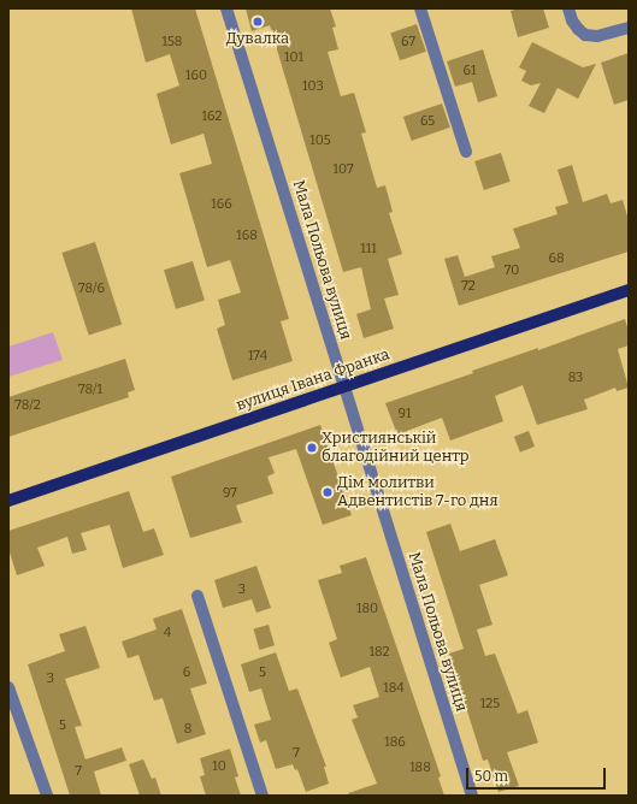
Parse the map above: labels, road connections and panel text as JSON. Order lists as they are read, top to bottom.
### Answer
{
  "streets": {
    "main road": ["вулиця Івана Франка"],
    "street": ["Мала Польова вулиця"]
  },
  "crossings": [
    ["Мала Польова вулиця", "вулиця Івана Франка"]
  ],
  "places": ["Дувалка", "Християнській благодійний центр", "Дім молитви Адвентистів 7-го дня"],
  "house_numbers": [
    "158",
    "67",
    "101",
    "61",
    "160",
    "103",
    "162",
    "65",
    "105",
    "107",
    "166",
    "168",
    "111",
    "68",
    "70",
    "72",
    "78/6",
    "174",
    "83",
    "78/1",
    "78/2",
    "91",
    "97",
    "3",
    "180",
    "4",
    "182",
    "6",
    "5",
    "3",
    "184",
    "125",
    "5",
    "8",
    "186",
    "7",
    "10",
    "188",
    "7"
  ],
  "scale_bar": "50 m"
}
